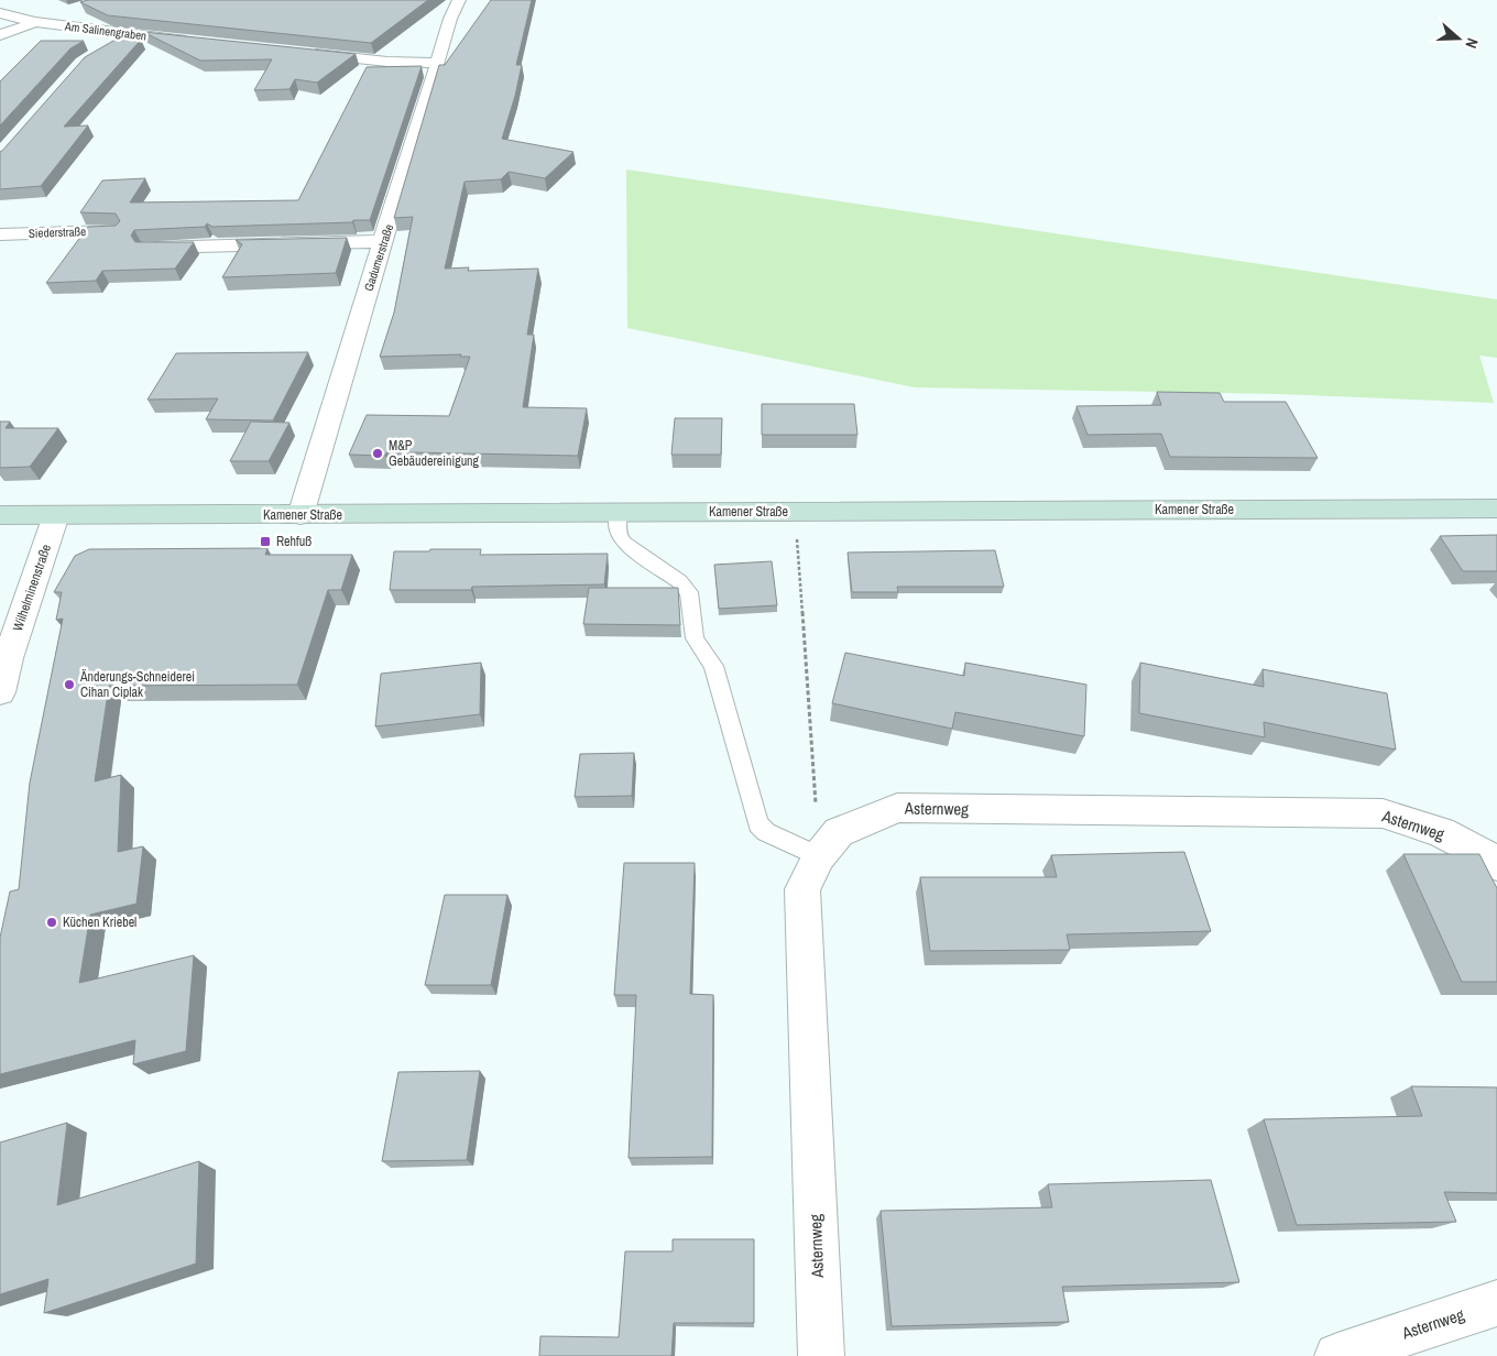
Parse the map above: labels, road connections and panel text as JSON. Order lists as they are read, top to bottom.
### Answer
{
  "streets": {
    "main road": ["Kamener Straße"],
    "street": [
      "Am Salinengraben",
      "Siederstraße",
      "Gadumerstraße",
      "Wilhelminenstraße",
      "Asternweg"
    ]
  },
  "crossings": [
    ["Gadumerstraße", "Kamener Straße"],
    ["Kamener Straße", "Wilhelminenstraße"]
  ],
  "places": {
    "other": ["M&P Gebäudereinigung", "Änderungs-Schneiderei Cihan Ciplak", "Küchen Kriebel"],
    "transit": ["Rehfuß"]
  },
  "north": "right"
}
